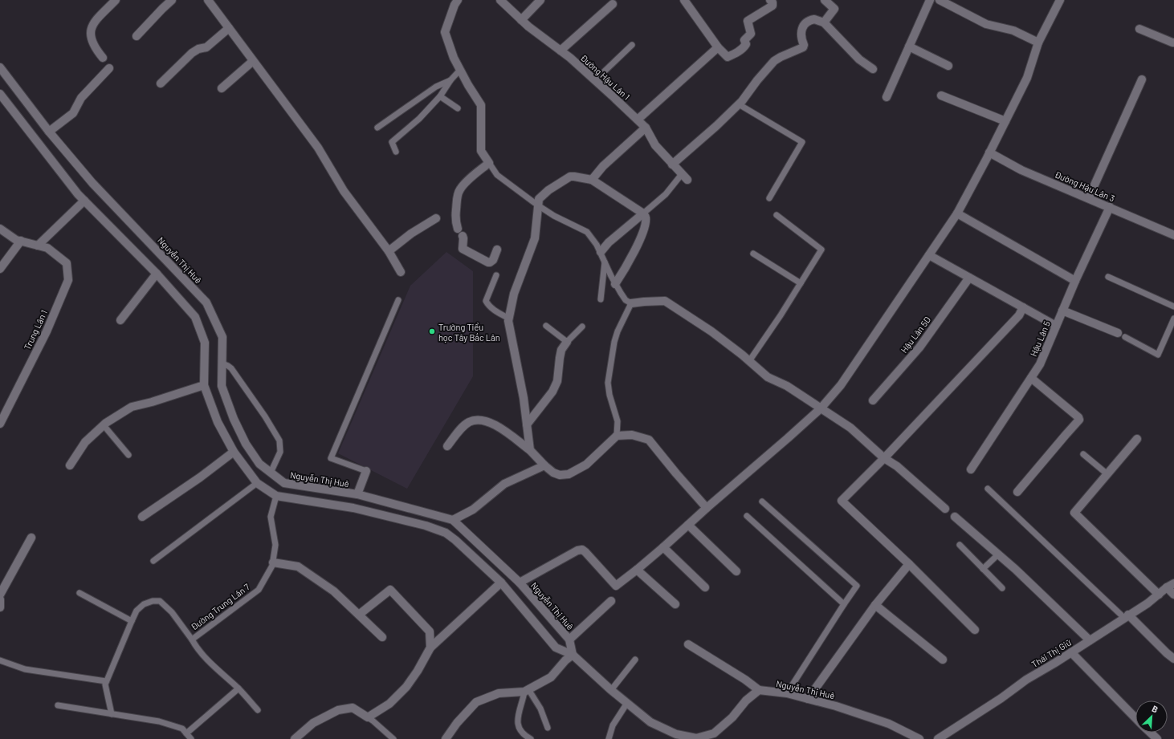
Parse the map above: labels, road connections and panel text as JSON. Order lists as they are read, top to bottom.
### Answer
{
  "streets": {
    "street": [
      "Đường Hậu Lân 1",
      "Đường Hậu Lân 3",
      "Nguyễn Thị Huê",
      "Trung Lân 1",
      "Hậu Lân 5D",
      "Hậu Lân 5",
      "Thái Thị Giữ"
    ],
    "lane": ["Đường Trung Lân 7"]
  },
  "crossings": [
    ["Đường Hậu Lân 3", "Hậu Lân 5"]
  ],
  "places": ["Trường Tiểu học Tây Bắc Lân"],
  "north": "top right"
}
